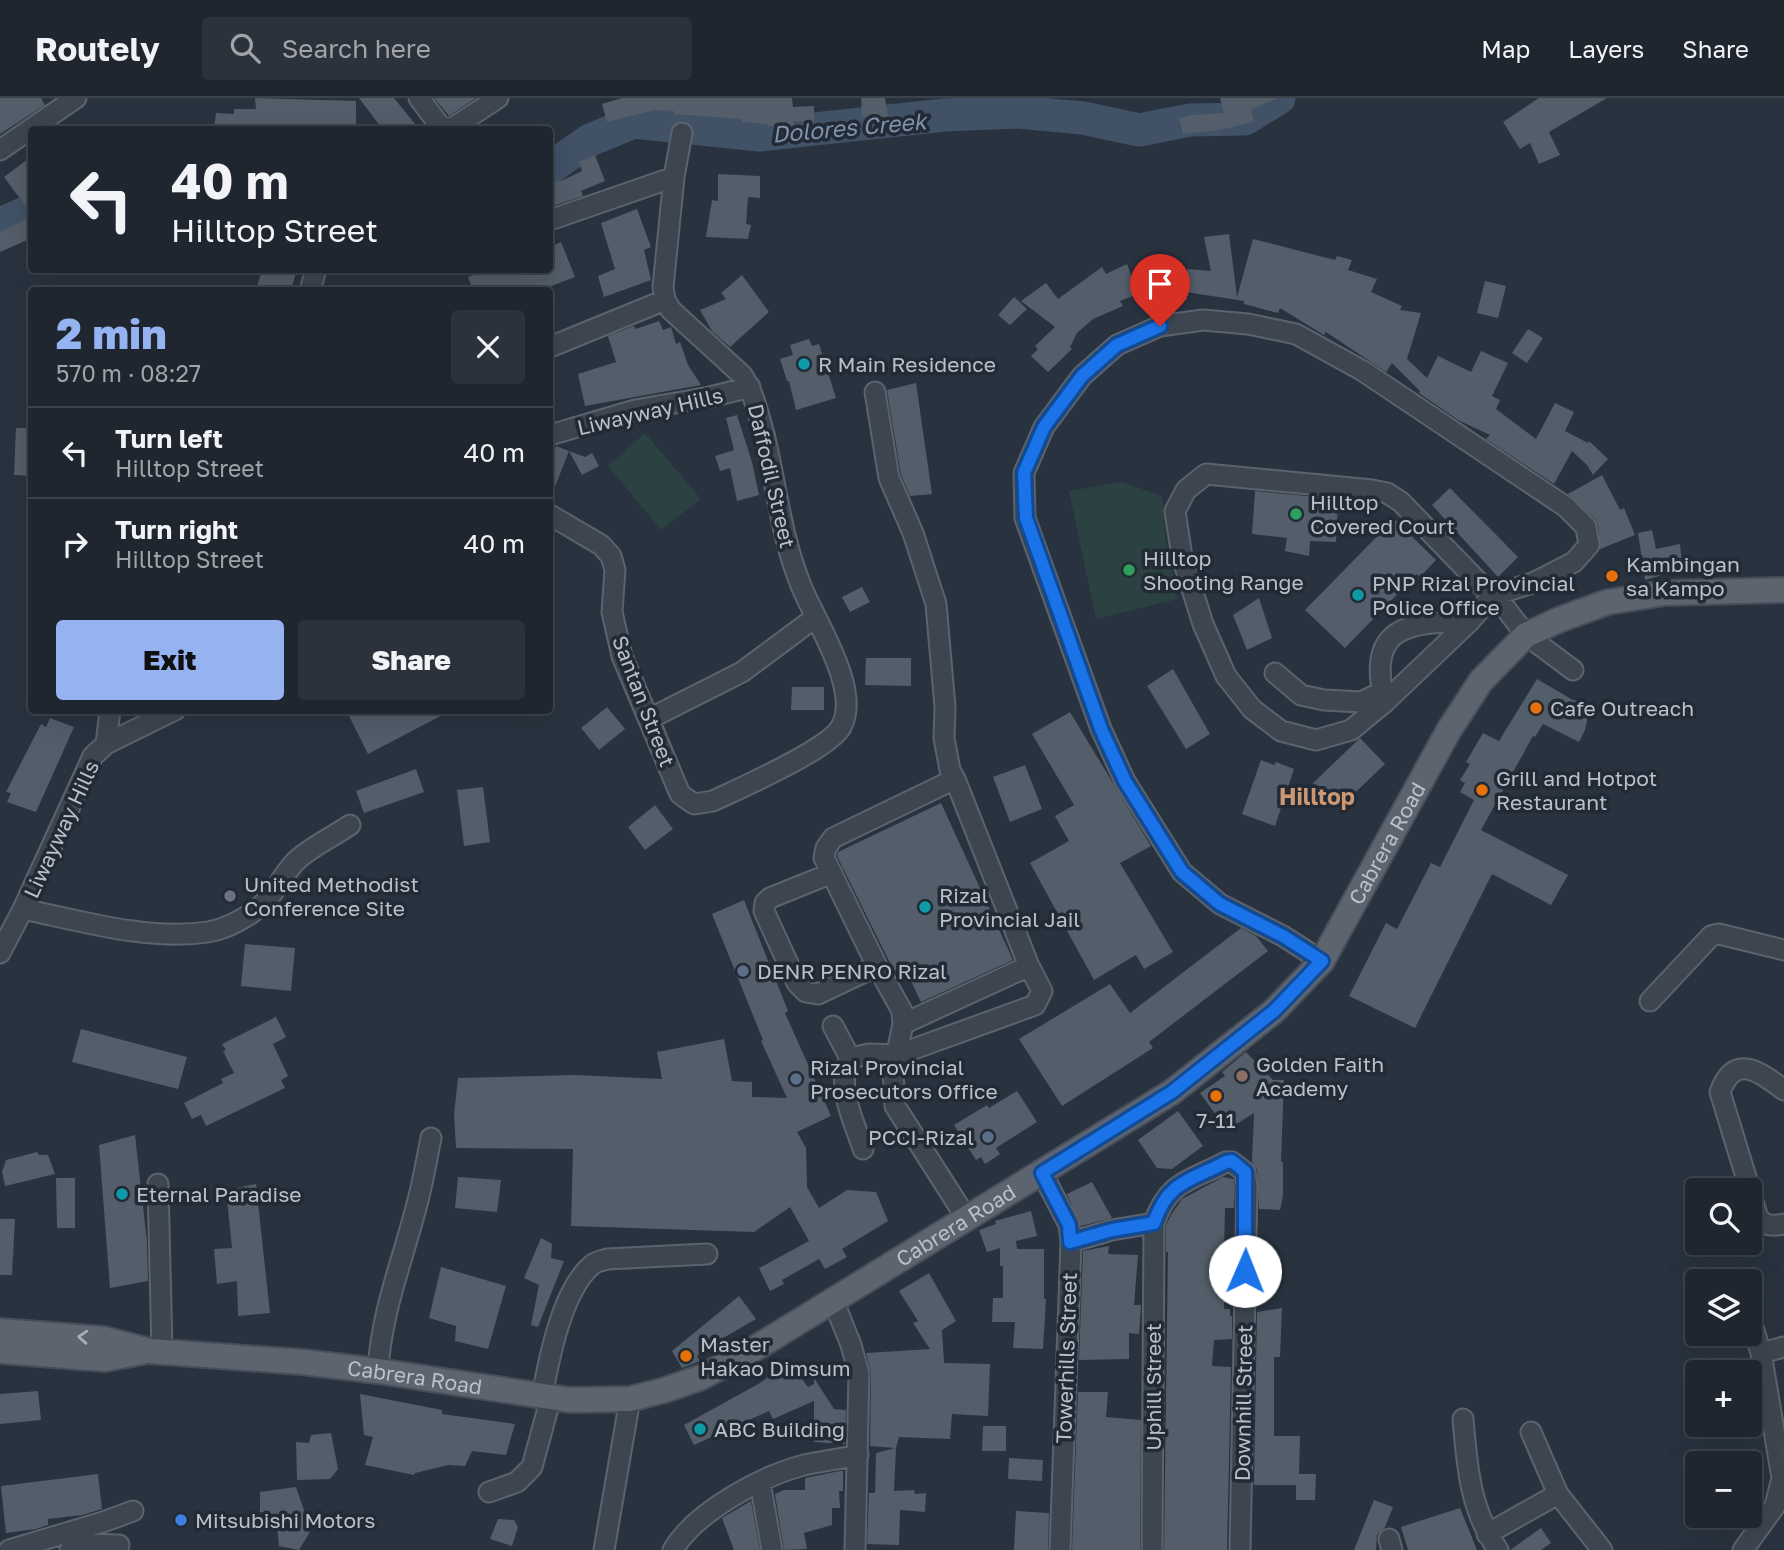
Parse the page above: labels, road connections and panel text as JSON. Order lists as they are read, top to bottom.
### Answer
{
  "streets": {
    "main road": ["Cabrera Road"],
    "street": [
      "Liwayway Hills",
      "Daffodil Street",
      "Santan Street",
      "Towerhills Street",
      "Uphill Street",
      "Downhill Street"
    ]
  },
  "crossings": [
    ["Liwayway Hills", "Daffodil Street"],
    ["Daffodil Street", "Santan Street"],
    ["Cabrera Road", "Towerhills Street"],
    ["Uphill Street", "Downhill Street"]
  ],
  "districts": ["Hilltop"],
  "water": ["Dolores Creek"],
  "places": [
    "R Main Residence",
    "Hilltop Covered Court",
    "Hilltop Shooting Range",
    "Kambingan sa Kampo",
    "PNP Rizal Provincial Police Office",
    "Cafe Outreach",
    "Grill and Hotpot Restaurant",
    "United Methodist Conference Site",
    "Rizal Provincial Jail",
    "DENR PENRO Rizal",
    "Golden Faith Academy",
    "Rizal Provincial Prosecutors Office",
    "7-11",
    "PCCI-Rizal",
    "Eternal Paradise",
    "Master Hakao Dimsum",
    "ABC Building",
    "Mitsubishi Motors"
  ],
  "page": {
    "header": "Routely",
    "search": "Search here",
    "nav": ["Map", "Layers", "Share"],
    "turn": ["40 m", "Hilltop Street"],
    "heading": ["2 min", "570 m · 08:27"],
    "list": [
      {
        "name": "Turn left",
        "note": "Hilltop Street",
        "value": "40 m"
      },
      {
        "name": "Turn right",
        "note": "Hilltop Street",
        "value": "40 m"
      }
    ],
    "buttons": ["Exit", "Share"],
    "map_buttons": ["+", "−"]
  }
}
